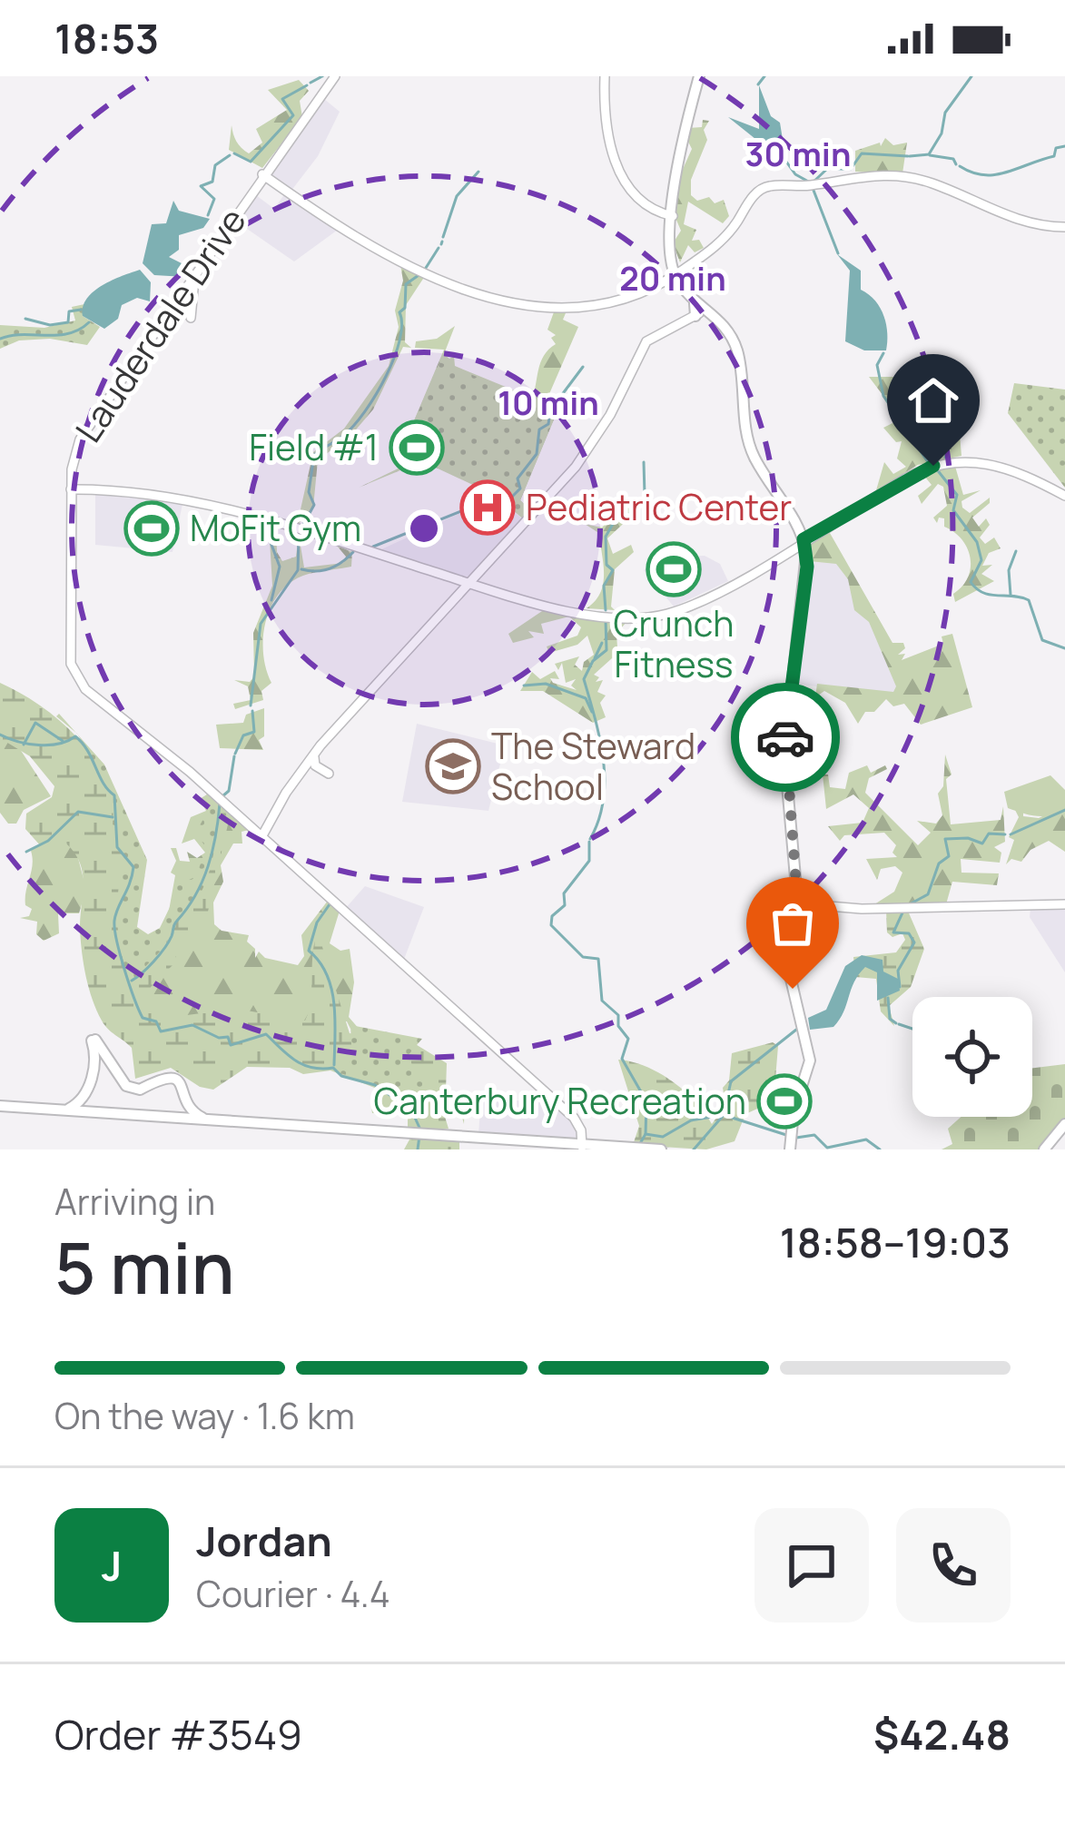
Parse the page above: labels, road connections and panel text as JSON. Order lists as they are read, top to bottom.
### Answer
{
  "streets": {
    "main road": ["Lauderdale Drive"]
  },
  "places": {
    "sports": [
      "Field #1",
      "MoFit Gym",
      "Crunch Fitness",
      "Canterbury Recreation"
    ],
    "hospital": ["Pediatric Center"],
    "school or university": ["The Steward School"]
  },
  "page": {
    "status": "18:53",
    "heading": ["5 min", "Arriving in", "18:58–19:03"],
    "panel": [
      "Jordan",
      "Courier · 4.4",
      "Order #3549",
      "$42.48"
    ],
    "bar": "On the way · 1.6 km",
    "round": "J"
  },
  "rings": ["30 min", "20 min", "10 min"]
}
